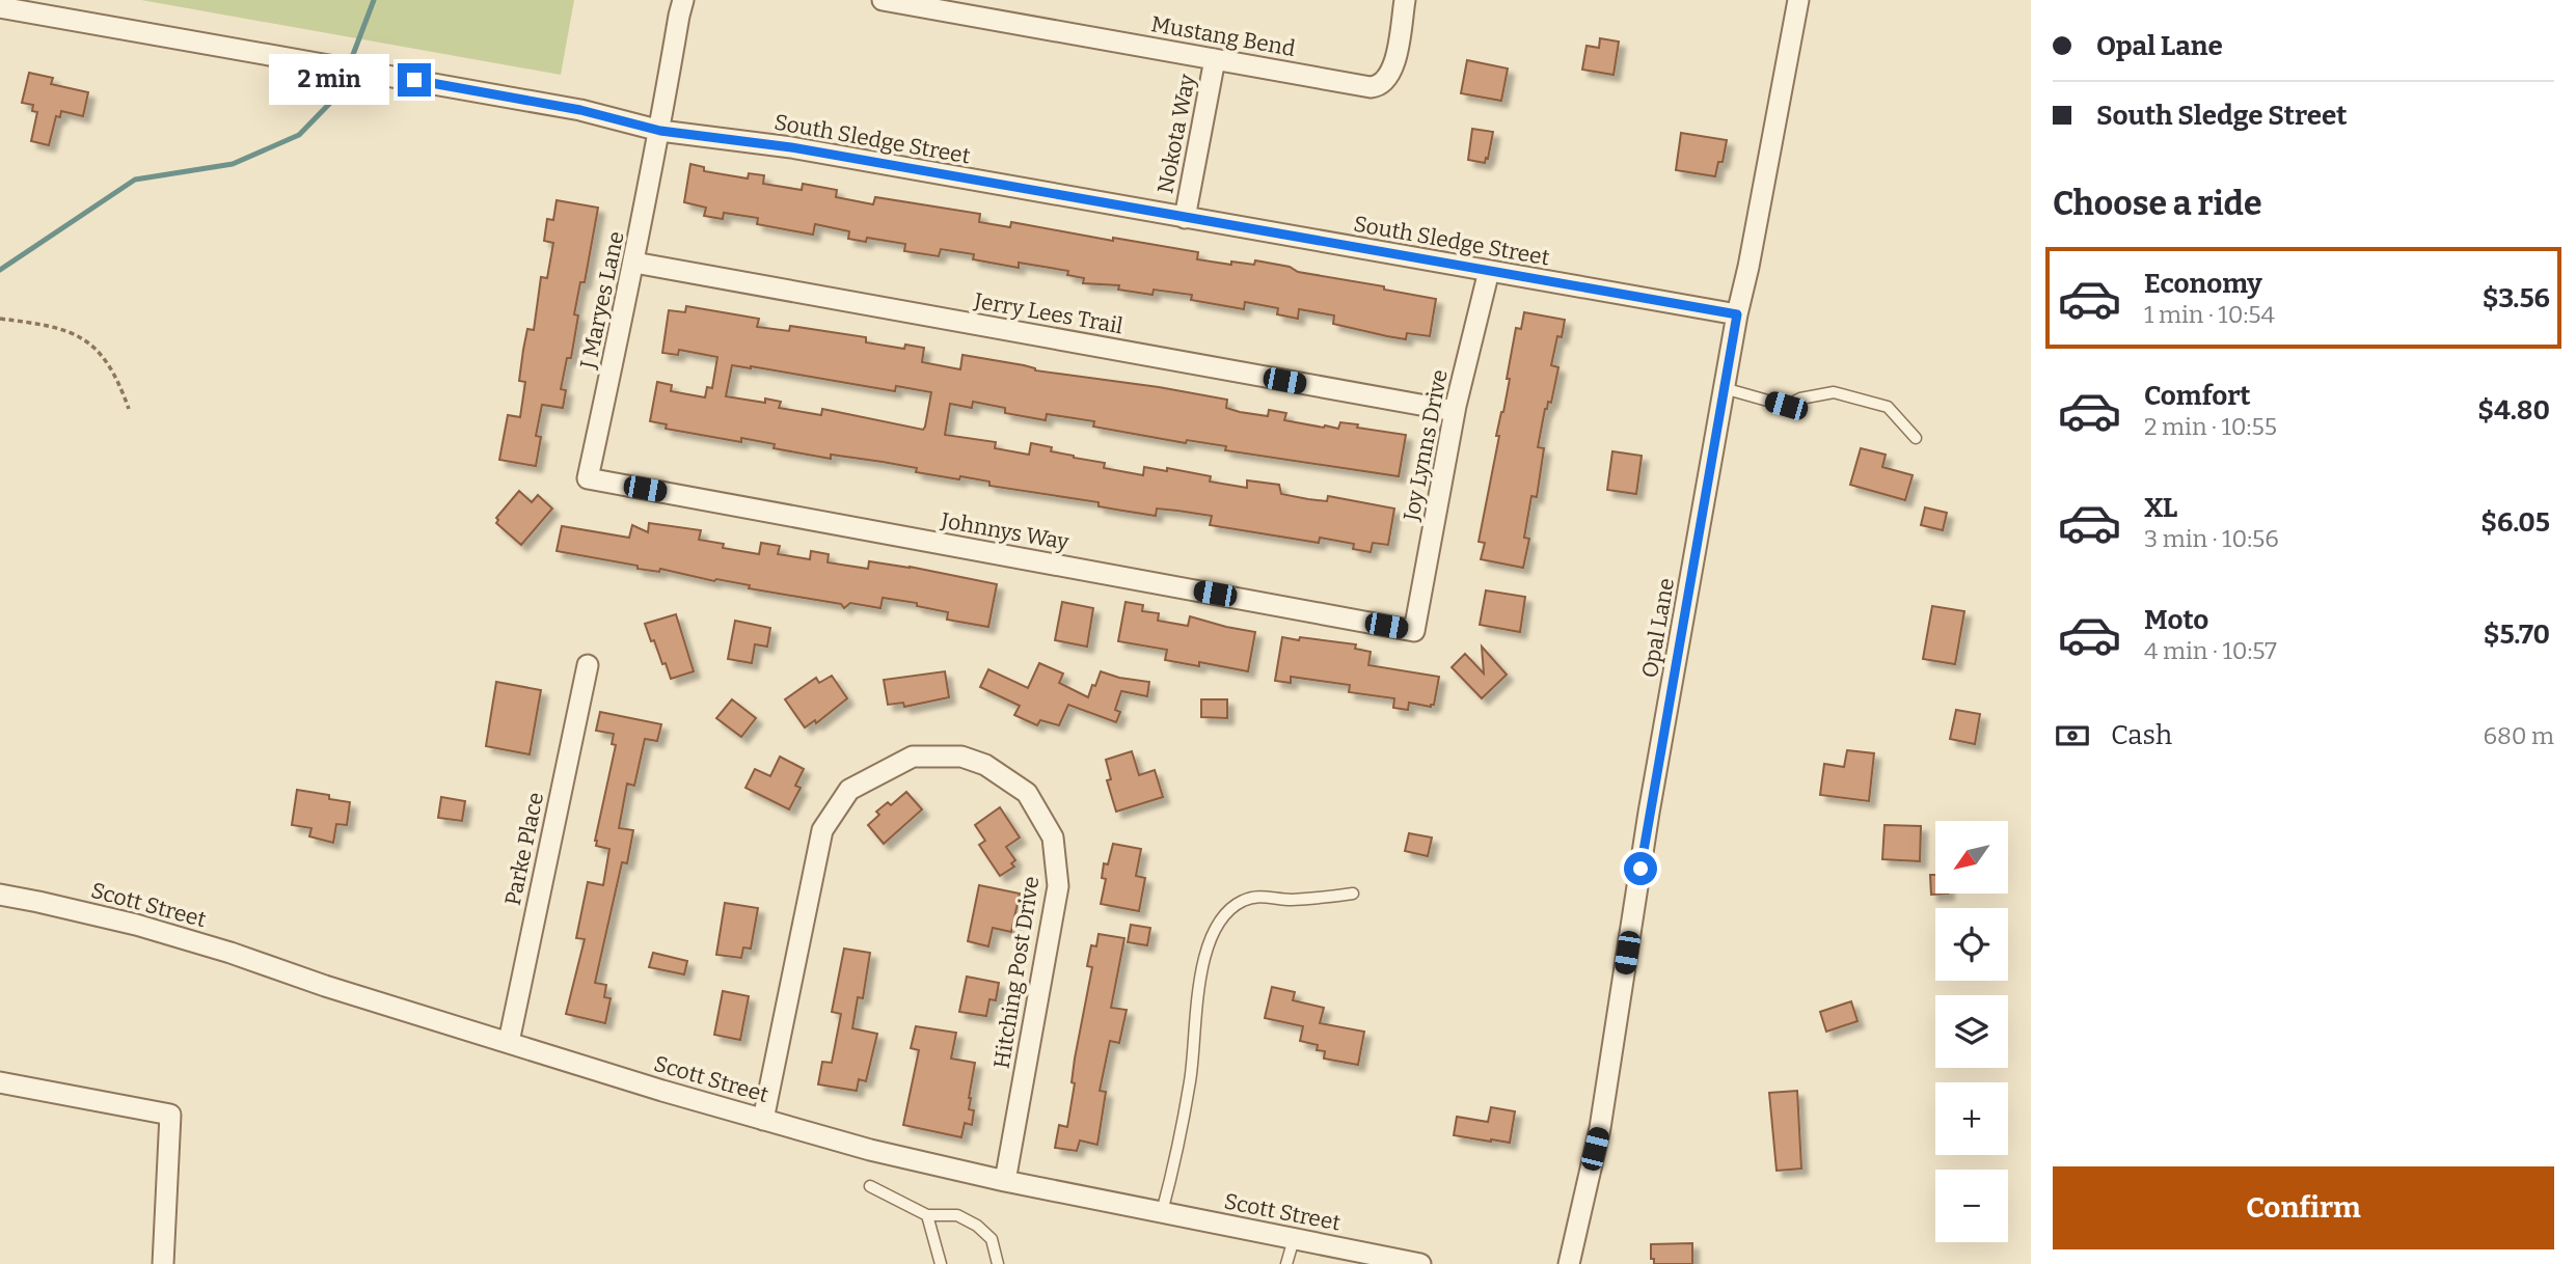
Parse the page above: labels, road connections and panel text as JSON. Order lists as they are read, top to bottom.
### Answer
{
  "streets": {
    "street": [
      "Mustang Bend",
      "Nokota Way",
      "South Sledge Street",
      "J Maryes Lane",
      "Jerry Lees Trail",
      "Joy Lynns Drive",
      "Johnnys Way",
      "Opal Lane",
      "Parke Place",
      "Scott Street",
      "Hitching Post Drive"
    ]
  },
  "crossings": [
    ["Mustang Bend", "Nokota Way"],
    ["Nokota Way", "South Sledge Street"],
    ["South Sledge Street", "J Maryes Lane"],
    ["South Sledge Street", "Joy Lynns Drive"],
    ["South Sledge Street", "Opal Lane"],
    ["J Maryes Lane", "Jerry Lees Trail"],
    ["J Maryes Lane", "Johnnys Way"],
    ["Jerry Lees Trail", "Joy Lynns Drive"],
    ["Joy Lynns Drive", "Johnnys Way"],
    ["Parke Place", "Scott Street"],
    ["Scott Street", "Hitching Post Drive"]
  ],
  "north": "bottom left",
  "page": {
    "banner": ["Opal Lane", "South Sledge Street"],
    "bubble": "2 min",
    "heading": "Choose a ride",
    "list": [
      {
        "name": "Economy",
        "note": "1 min · 10:54",
        "value": "$3.56"
      },
      {
        "name": "Comfort",
        "note": "2 min · 10:55",
        "value": "$4.80"
      },
      {
        "name": "XL",
        "note": "3 min · 10:56",
        "value": "$6.05"
      },
      {
        "name": "Moto",
        "note": "4 min · 10:57",
        "value": "$5.70"
      }
    ],
    "pay": ["Cash", "680 m"],
    "map_buttons": ["+", "−"],
    "buttons": "Confirm"
  }
}
